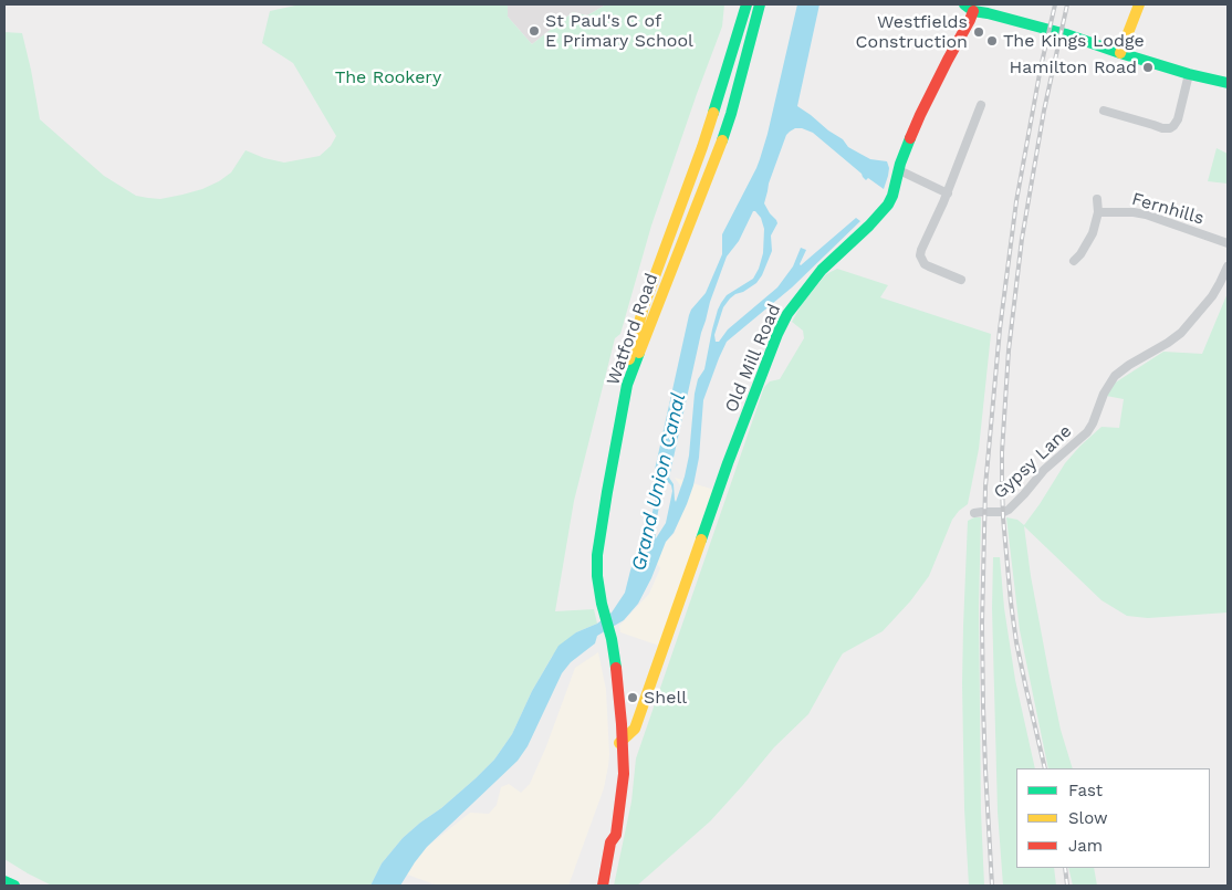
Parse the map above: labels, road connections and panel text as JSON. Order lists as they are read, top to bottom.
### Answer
{
  "streets": {
    "main road": ["Watford Road", "Old Mill Road"],
    "street": ["Fernhills", "Gypsy Lane"]
  },
  "crossings": [
    ["Watford Road", "Old Mill Road"]
  ],
  "water": ["Grand Union Canal"],
  "parks": ["The Rookery"],
  "places": [
    "St Paul's C of E Primary School",
    "Westfields Construction",
    "The Kings Lodge",
    "Hamilton Road",
    "Shell"
  ],
  "legend": ["Fast", "Slow", "Jam"]
}
